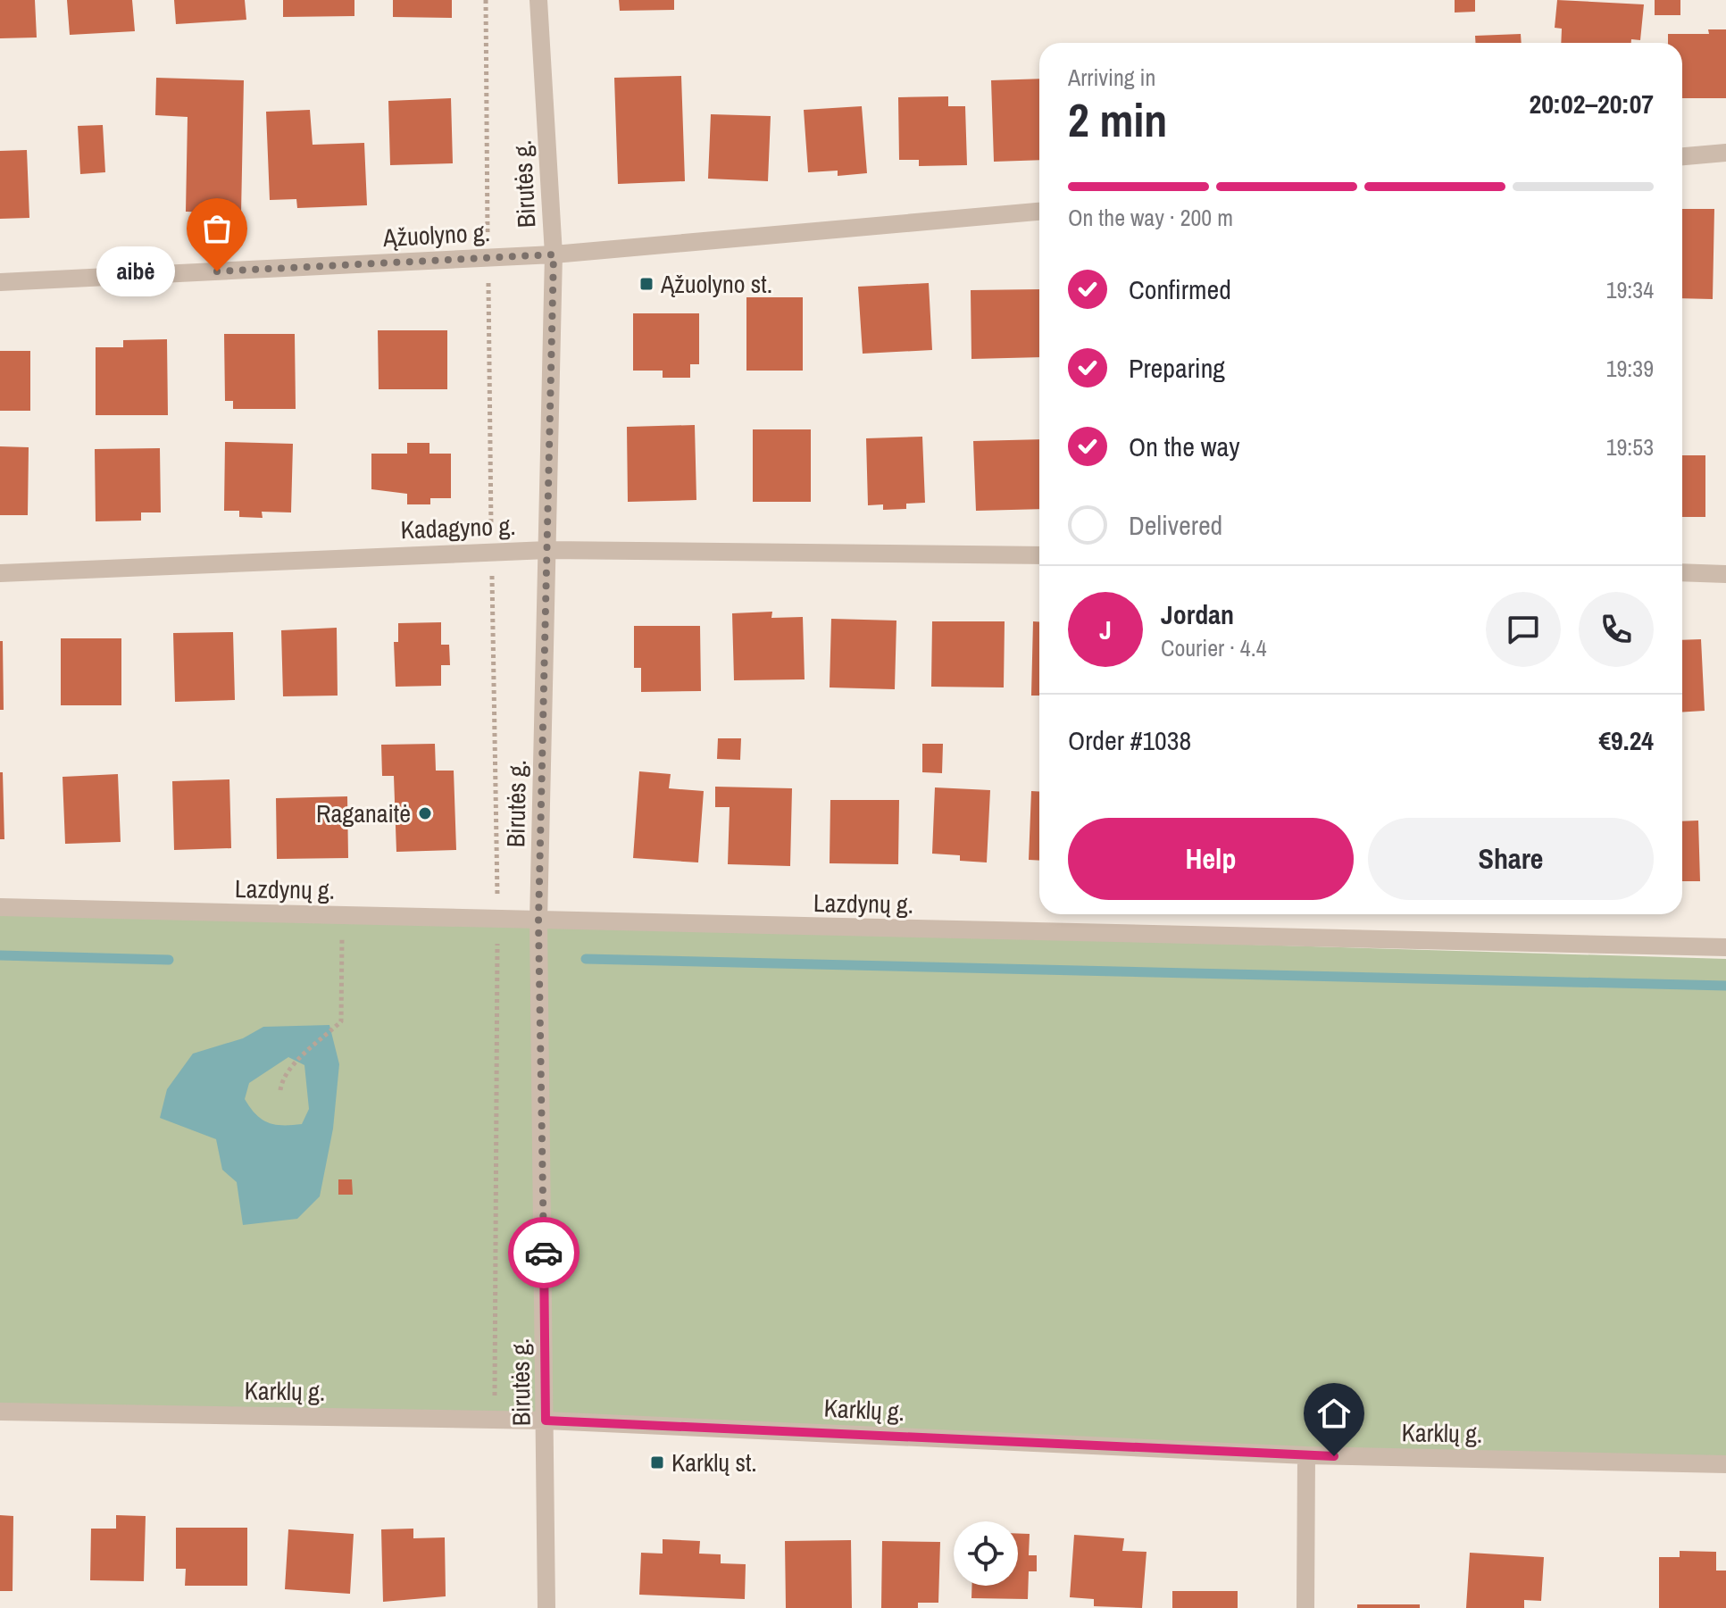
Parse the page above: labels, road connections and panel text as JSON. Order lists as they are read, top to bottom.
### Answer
{
  "streets": {
    "street": [
      "Birutės g.",
      "Ąžuolyno g.",
      "Kadagyno g.",
      "Lazdynų g.",
      "Karklų g."
    ]
  },
  "crossings": [
    ["Birutės g.", "Ąžuolyno g."],
    ["Birutės g.", "Kadagyno g."],
    ["Birutės g.", "Lazdynų g."],
    ["Birutės g.", "Karklų g."]
  ],
  "places": {
    "other": ["aibė", "Raganaitė"],
    "transit": ["Ąžuolyno st.", "Karklų st."]
  },
  "page": {
    "heading": ["2 min", "Arriving in", "20:02–20:07"],
    "panel": [
      "Jordan",
      "Courier · 4.4",
      "Order #1038",
      "€9.24"
    ],
    "bar": "On the way · 200 m",
    "bubble": "aibė",
    "list": [
      ["Confirmed", "19:34"],
      ["Preparing", "19:39"],
      ["On the way", "19:53"],
      "Delivered"
    ],
    "round": "J",
    "buttons": ["Help", "Share"]
  }
}
